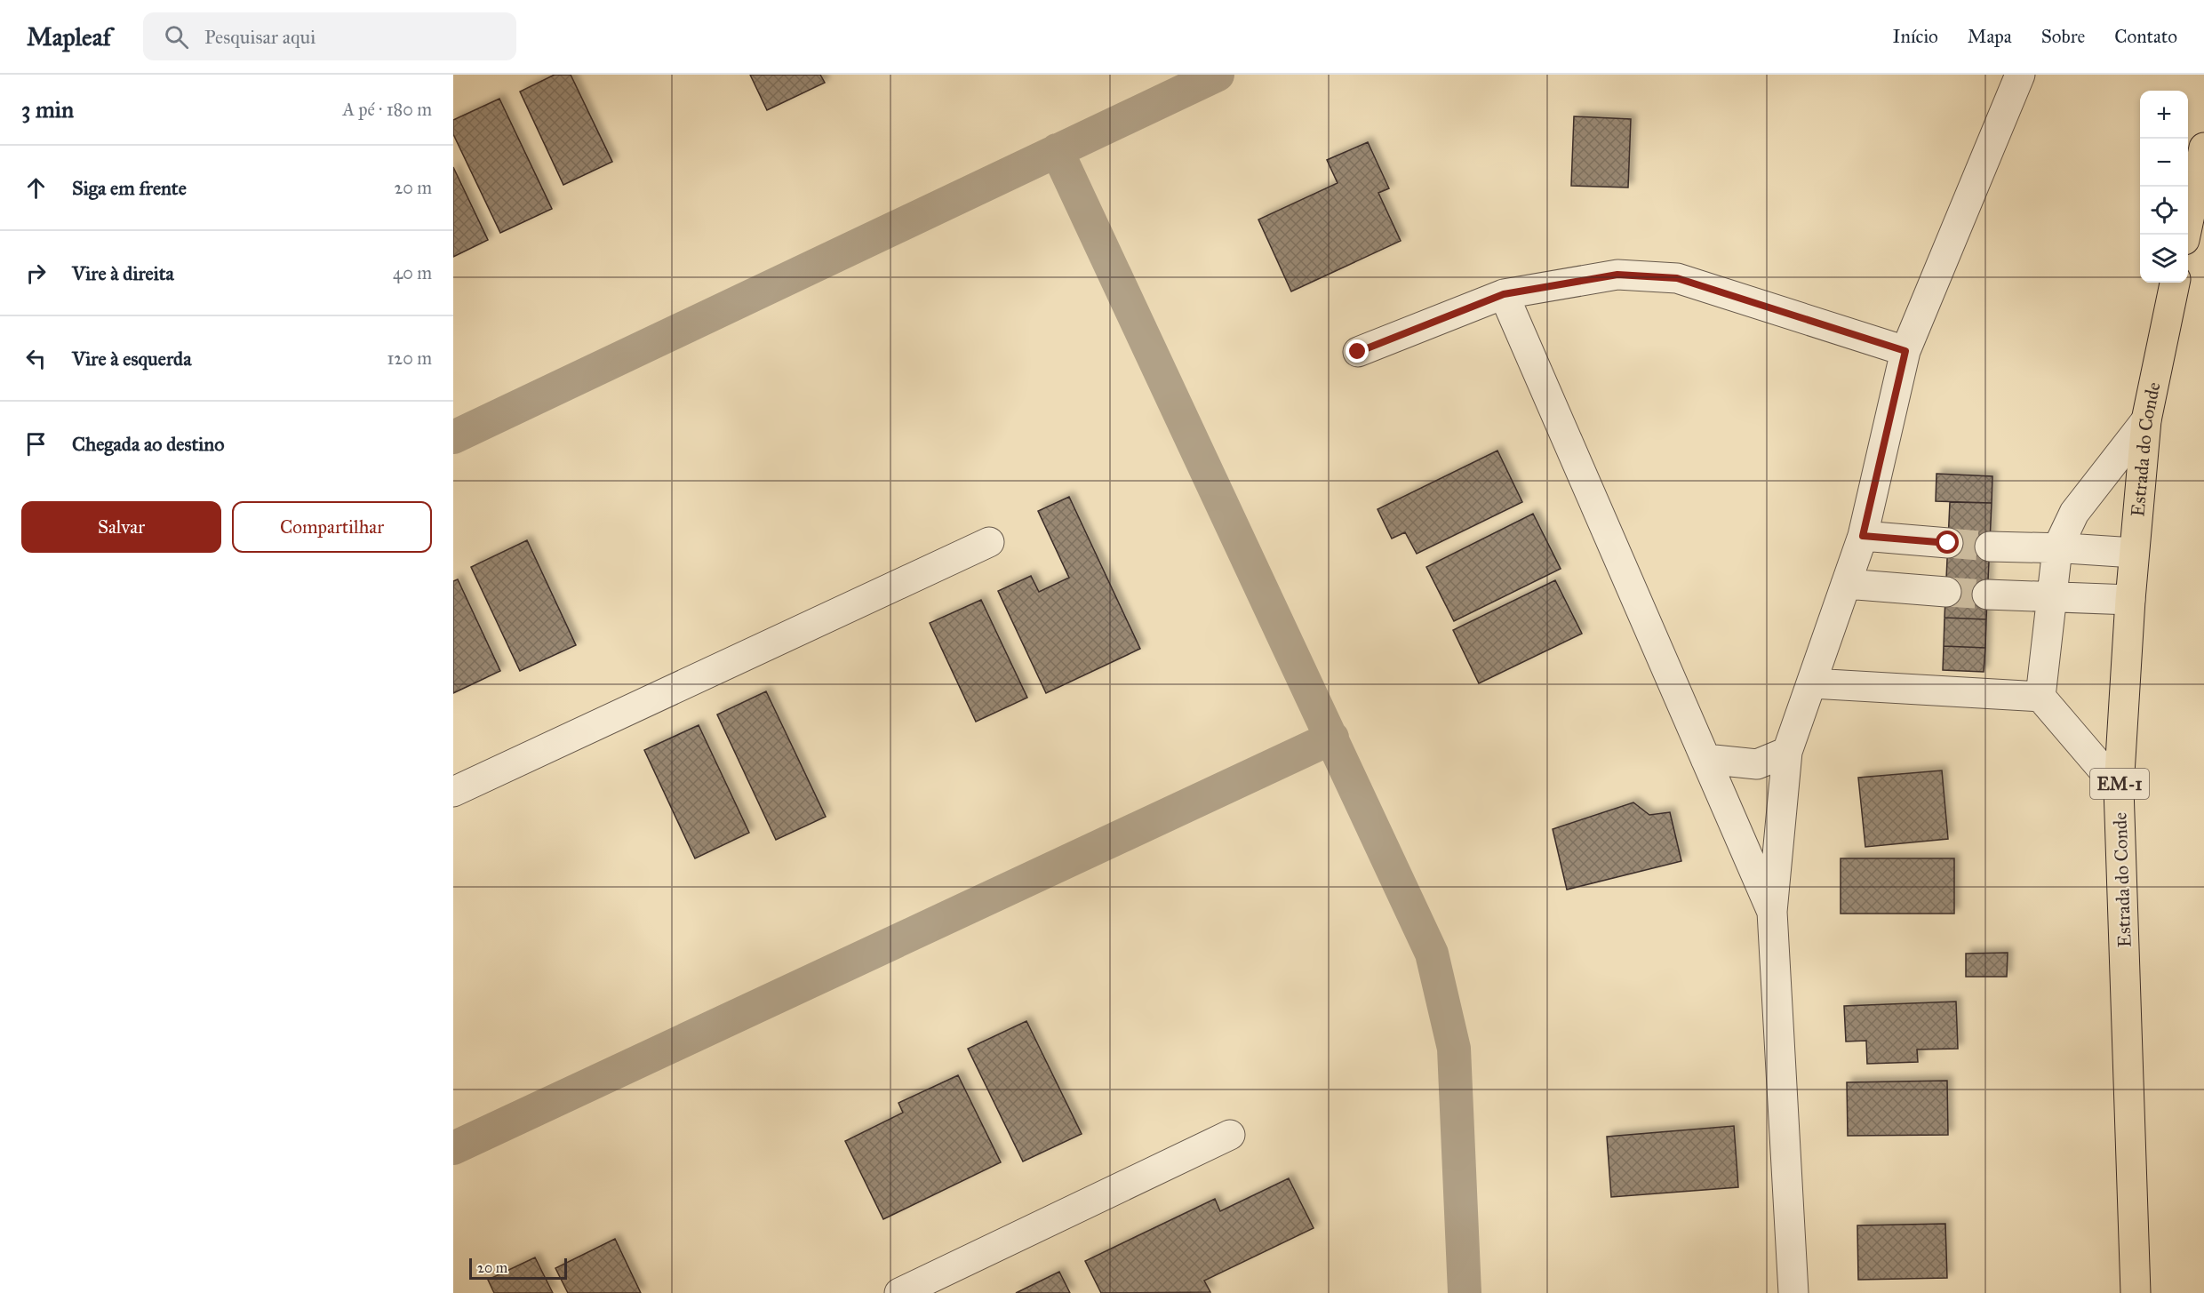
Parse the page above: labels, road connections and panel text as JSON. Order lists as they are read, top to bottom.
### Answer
{
  "streets": {
    "main road": ["Estrada do Conde", "EM-1"]
  },
  "scale_bar": "20 m",
  "page": {
    "header": "Mapleaf",
    "search": "Pesquisar aqui",
    "nav": [
      "Início",
      "Mapa",
      "Sobre",
      "Contato"
    ],
    "heading": ["3 min", "A pé · 180 m"],
    "map_buttons": ["+", "−"],
    "list": [
      ["Siga em frente", "20 m"],
      ["Vire à direita", "40 m"],
      ["Vire à esquerda", "120 m"],
      "Chegada ao destino"
    ],
    "buttons": ["Salvar", "Compartilhar"],
    "scale": "20 m"
  }
}
